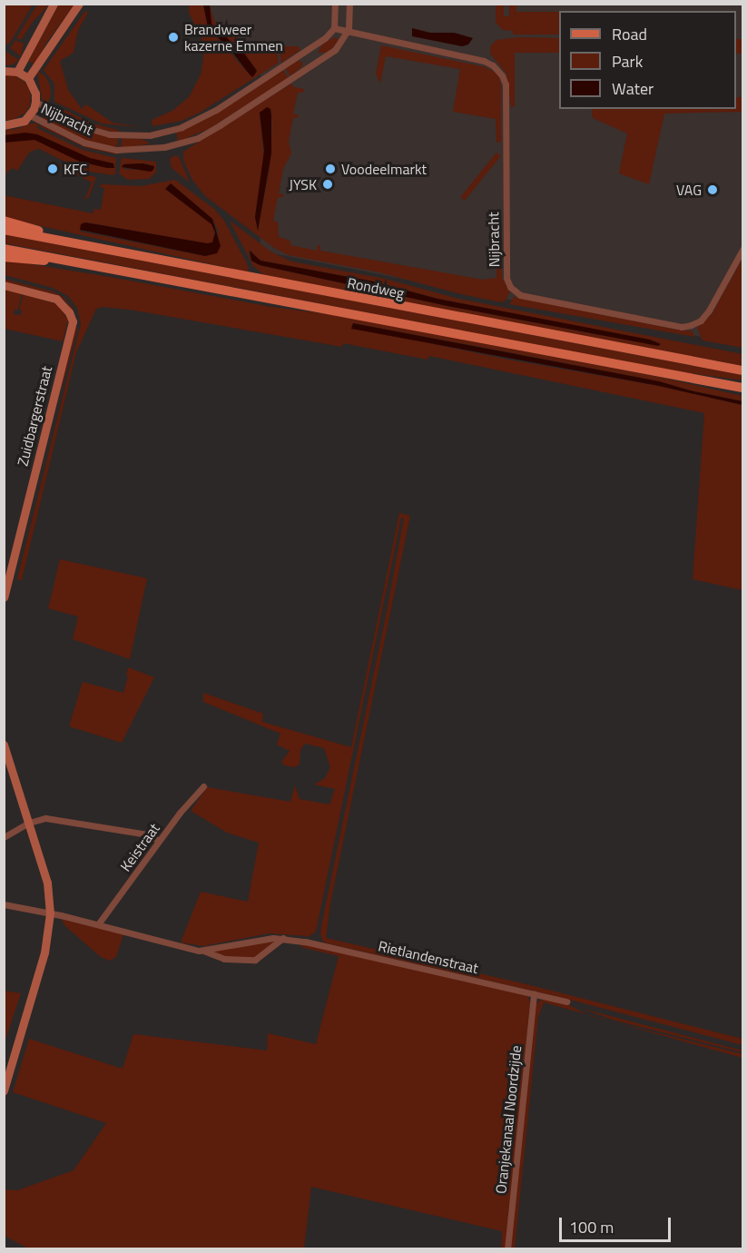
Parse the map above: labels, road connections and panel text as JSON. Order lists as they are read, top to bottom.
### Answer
{
  "streets": {
    "main road": ["Rondweg"],
    "street": [
      "Nijbracht",
      "Zuidbargerstraat",
      "Keistraat",
      "Rietlandenstraat",
      "Oranjekanaal Noordzijde"
    ]
  },
  "crossings": [
    ["Keistraat", "Rietlandenstraat"],
    ["Rietlandenstraat", "Oranjekanaal Noordzijde"]
  ],
  "places": [
    "Brandweer kazerne Emmen",
    "KFC",
    "Voodeelmarkt",
    "JYSK",
    "VAG"
  ],
  "legend": ["Road", "Park", "Water"],
  "scale_bar": "100 m"
}
